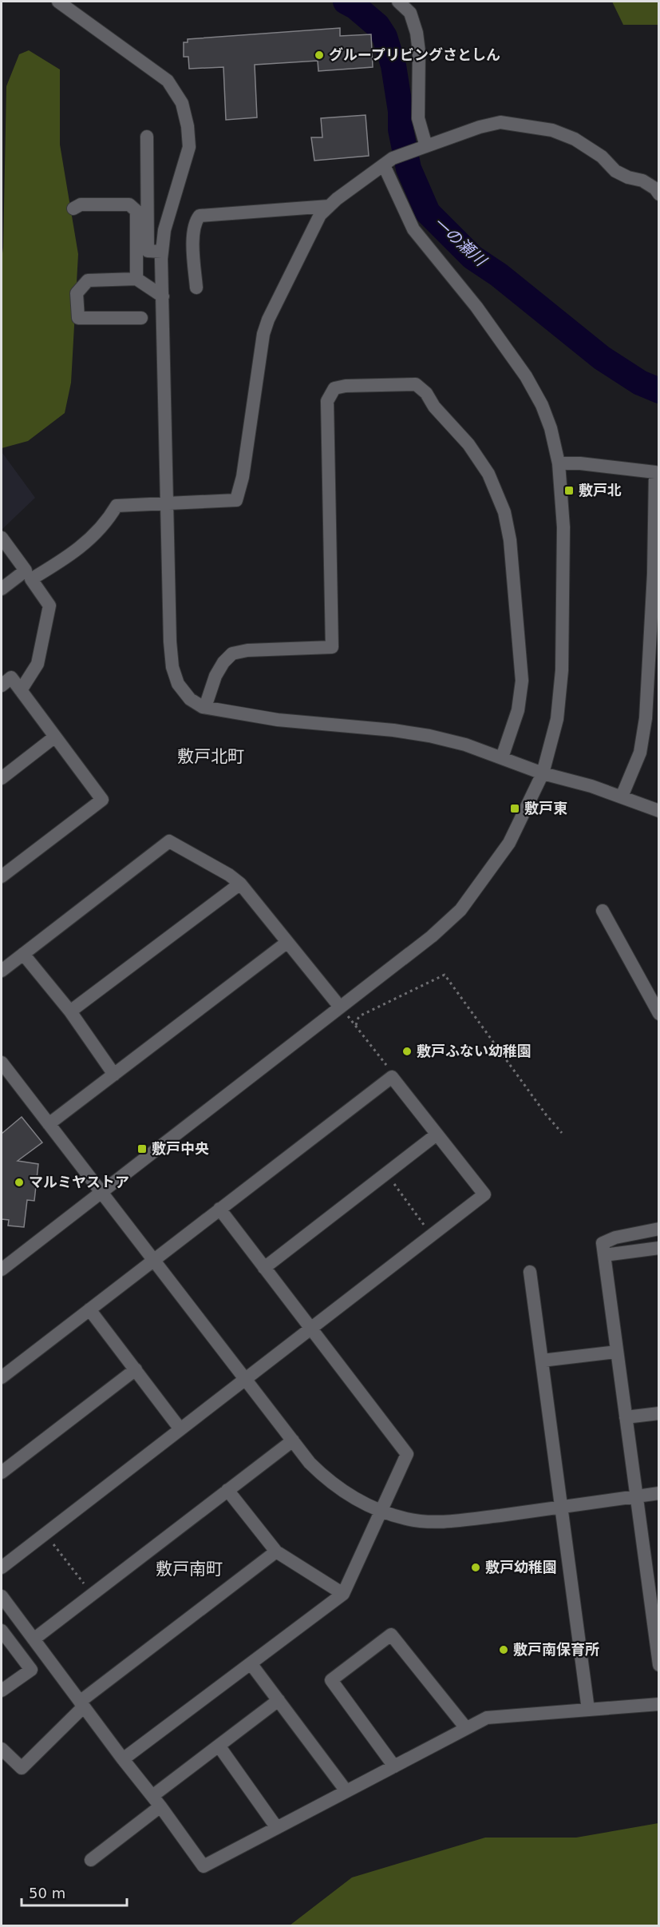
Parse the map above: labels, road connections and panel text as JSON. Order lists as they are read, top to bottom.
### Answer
{
  "districts": ["敷戸北町", "敷戸南町"],
  "water": ["一の瀬川"],
  "places": {
    "other": [
      "グループリビングさとしん",
      "敷戸ふない幼稚園",
      "マルミヤストア",
      "敷戸幼稚園",
      "敷戸南保育所"
    ],
    "transit": ["敷戸北", "敷戸東", "敷戸中央"]
  },
  "scale_bar": "50 m"
}
